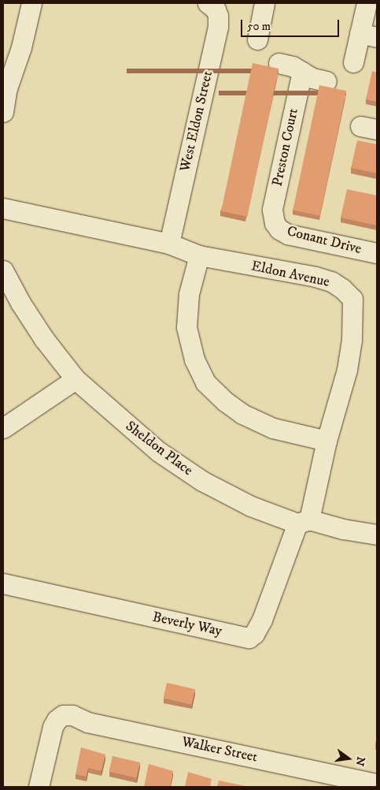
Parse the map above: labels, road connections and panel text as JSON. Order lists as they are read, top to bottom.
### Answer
{
  "streets": {
    "street": [
      "West Eldon Street",
      "Preston Court",
      "Conant Drive",
      "Eldon Avenue",
      "Sheldon Place",
      "Beverly Way",
      "Walker Street"
    ]
  },
  "crossings": [
    ["West Eldon Street", "Eldon Avenue"],
    ["Preston Court", "Conant Drive"],
    ["Eldon Avenue", "Sheldon Place"],
    ["Eldon Avenue", "Beverly Way"],
    ["Sheldon Place", "Beverly Way"]
  ],
  "scale_bar": "50 m",
  "north": "right"
}
